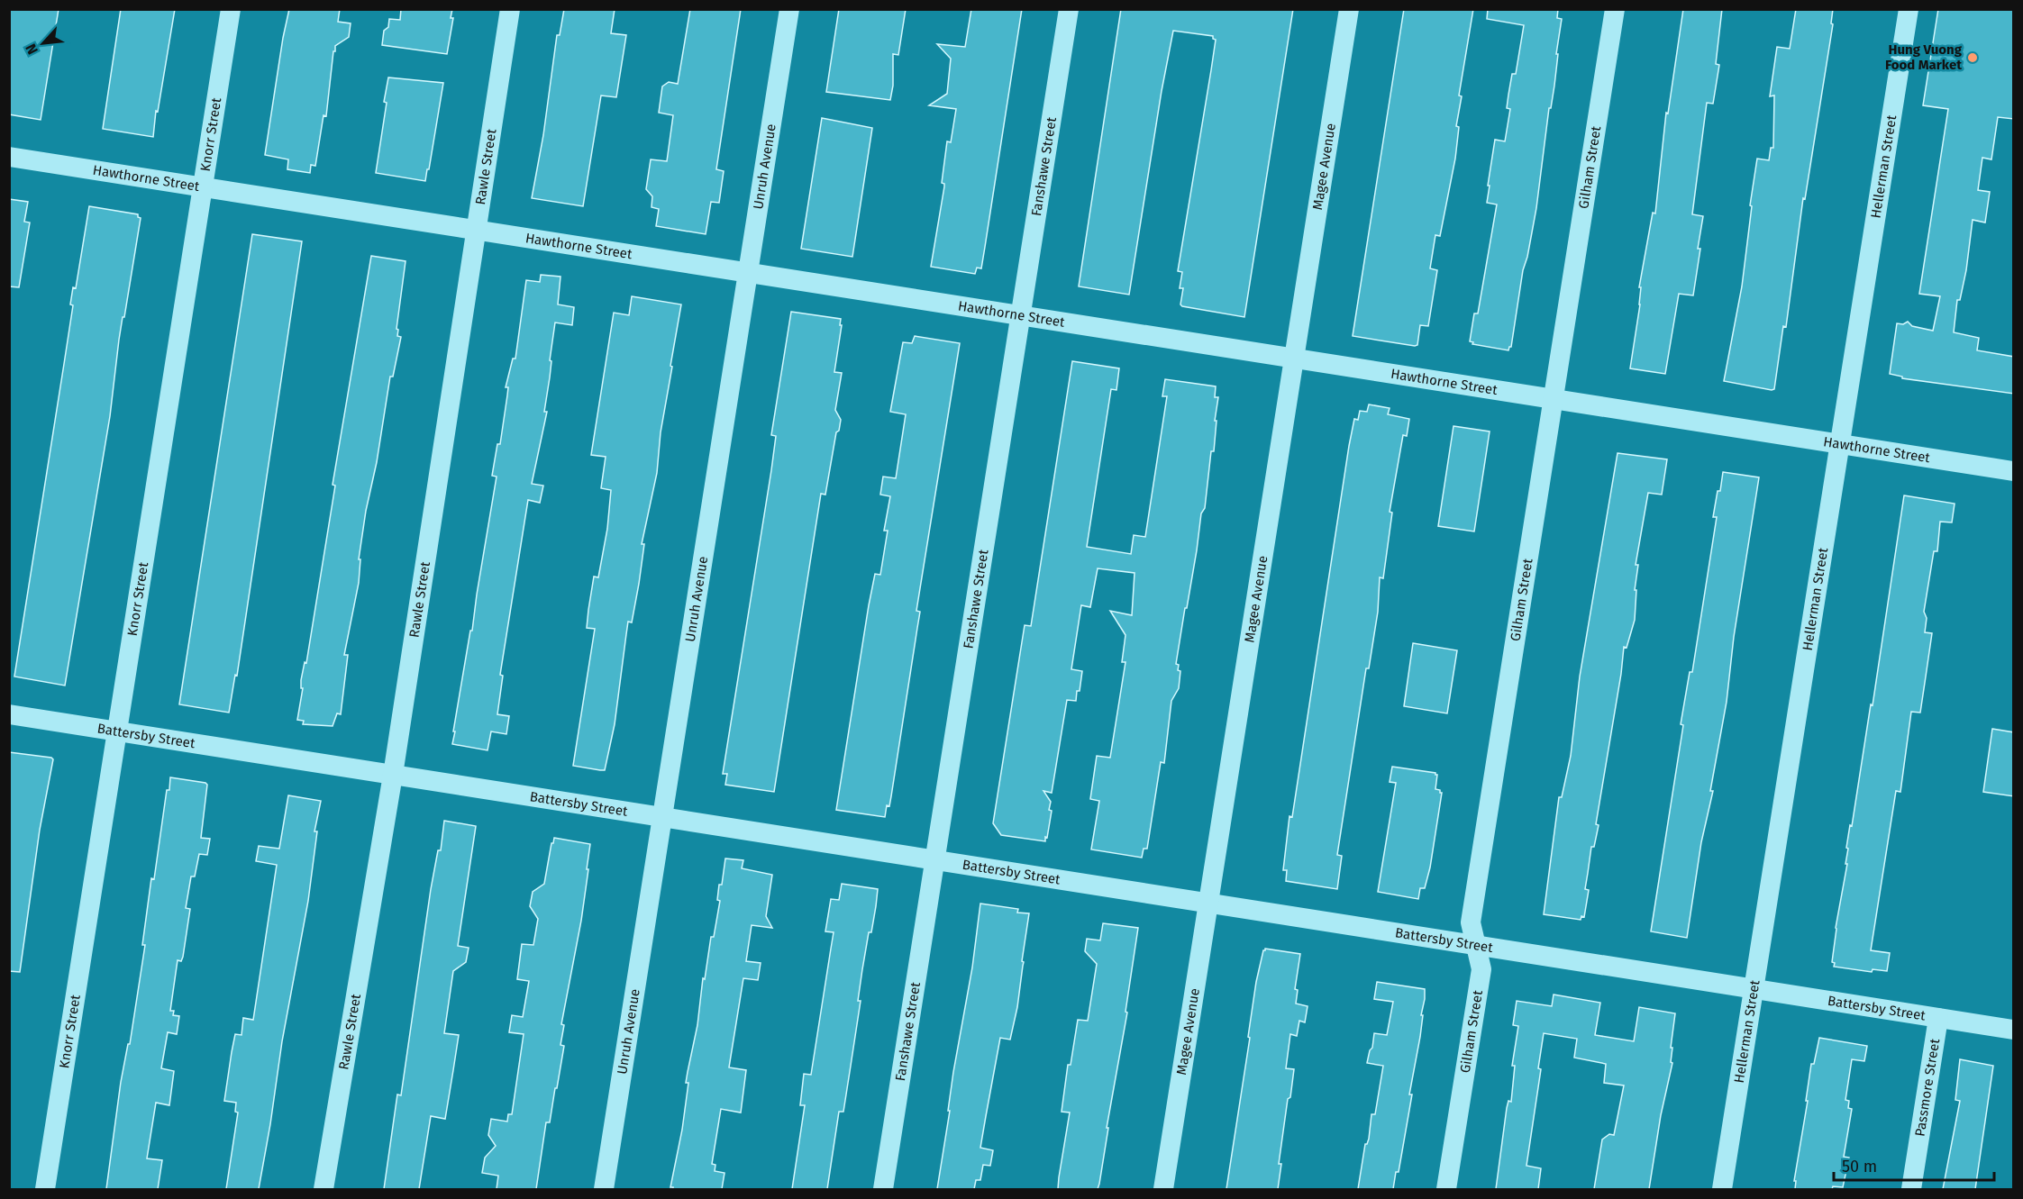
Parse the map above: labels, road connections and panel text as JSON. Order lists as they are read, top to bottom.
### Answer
{
  "streets": {
    "street": [
      "Knorr Street",
      "Rawle Street",
      "Unruh Avenue",
      "Fanshawe Street",
      "Magee Avenue",
      "Hellerman Street",
      "Gilham Street",
      "Hawthorne Street",
      "Battersby Street",
      "Passmore Street"
    ]
  },
  "crossings": [
    ["Knorr Street", "Hawthorne Street"],
    ["Knorr Street", "Battersby Street"],
    ["Rawle Street", "Hawthorne Street"],
    ["Rawle Street", "Battersby Street"],
    ["Unruh Avenue", "Hawthorne Street"],
    ["Unruh Avenue", "Battersby Street"],
    ["Fanshawe Street", "Hawthorne Street"],
    ["Fanshawe Street", "Battersby Street"],
    ["Magee Avenue", "Hawthorne Street"],
    ["Magee Avenue", "Battersby Street"],
    ["Hellerman Street", "Hawthorne Street"],
    ["Hellerman Street", "Battersby Street"],
    ["Gilham Street", "Hawthorne Street"],
    ["Gilham Street", "Battersby Street"],
    ["Battersby Street", "Passmore Street"]
  ],
  "places": ["Hung Vuong Food Market"],
  "scale_bar": "50 m",
  "north": "bottom left"
}
